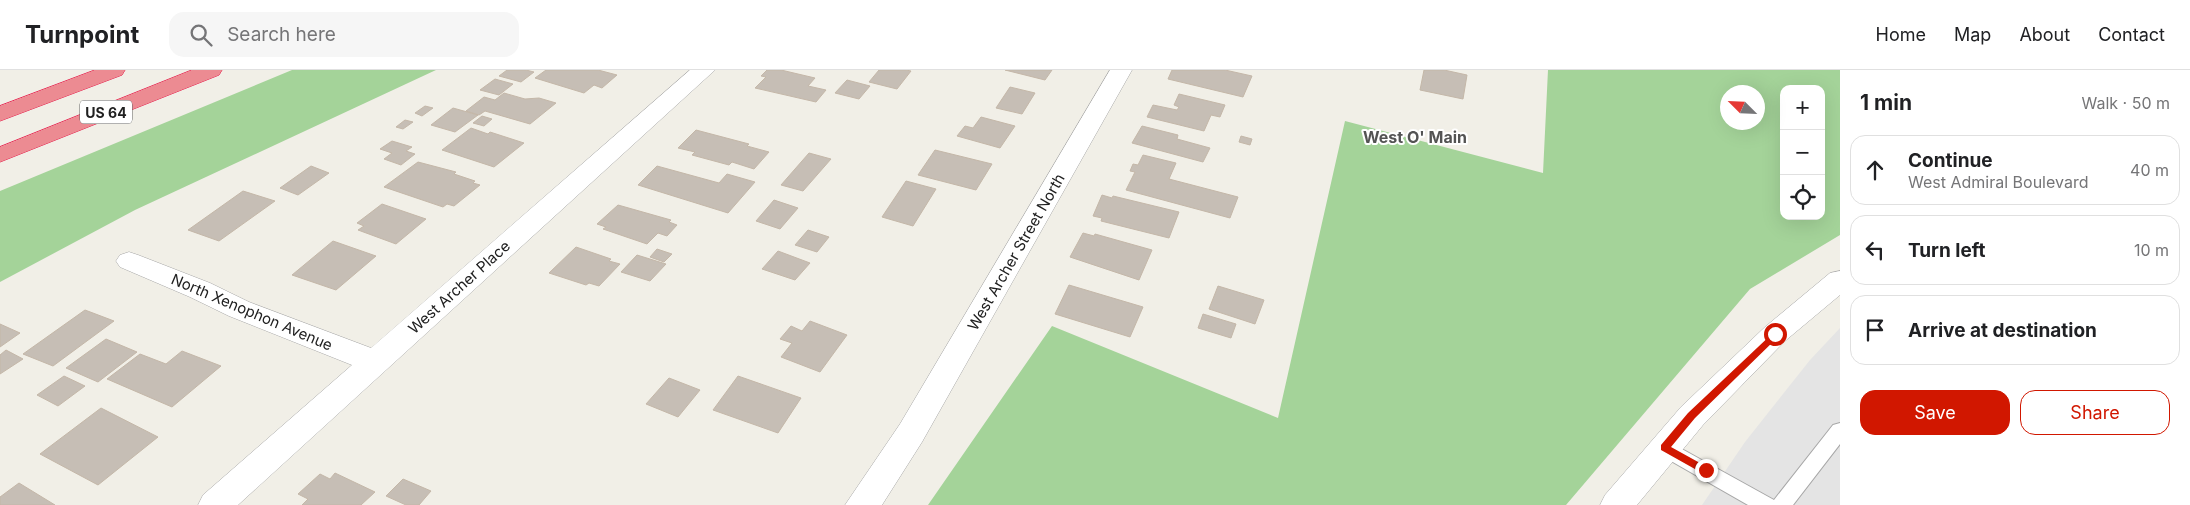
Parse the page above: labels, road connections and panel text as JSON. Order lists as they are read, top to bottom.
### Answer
{
  "streets": {
    "highway": ["US 64"],
    "street": ["West Archer Street North", "West Archer Place", "North Xenophon Avenue"]
  },
  "crossings": [
    ["West Archer Place", "North Xenophon Avenue"]
  ],
  "districts": ["West O' Main"],
  "north": "top left",
  "page": {
    "header": "Turnpoint",
    "search": "Search here",
    "nav": [
      "Home",
      "Map",
      "About",
      "Contact"
    ],
    "heading": ["1 min", "Walk · 50 m"],
    "map_buttons": ["+", "−"],
    "list": [
      ["Continue", "West Admiral Boulevard", "40 m"],
      ["Turn left", "10 m"],
      "Arrive at destination"
    ],
    "buttons": ["Save", "Share"]
  }
}
